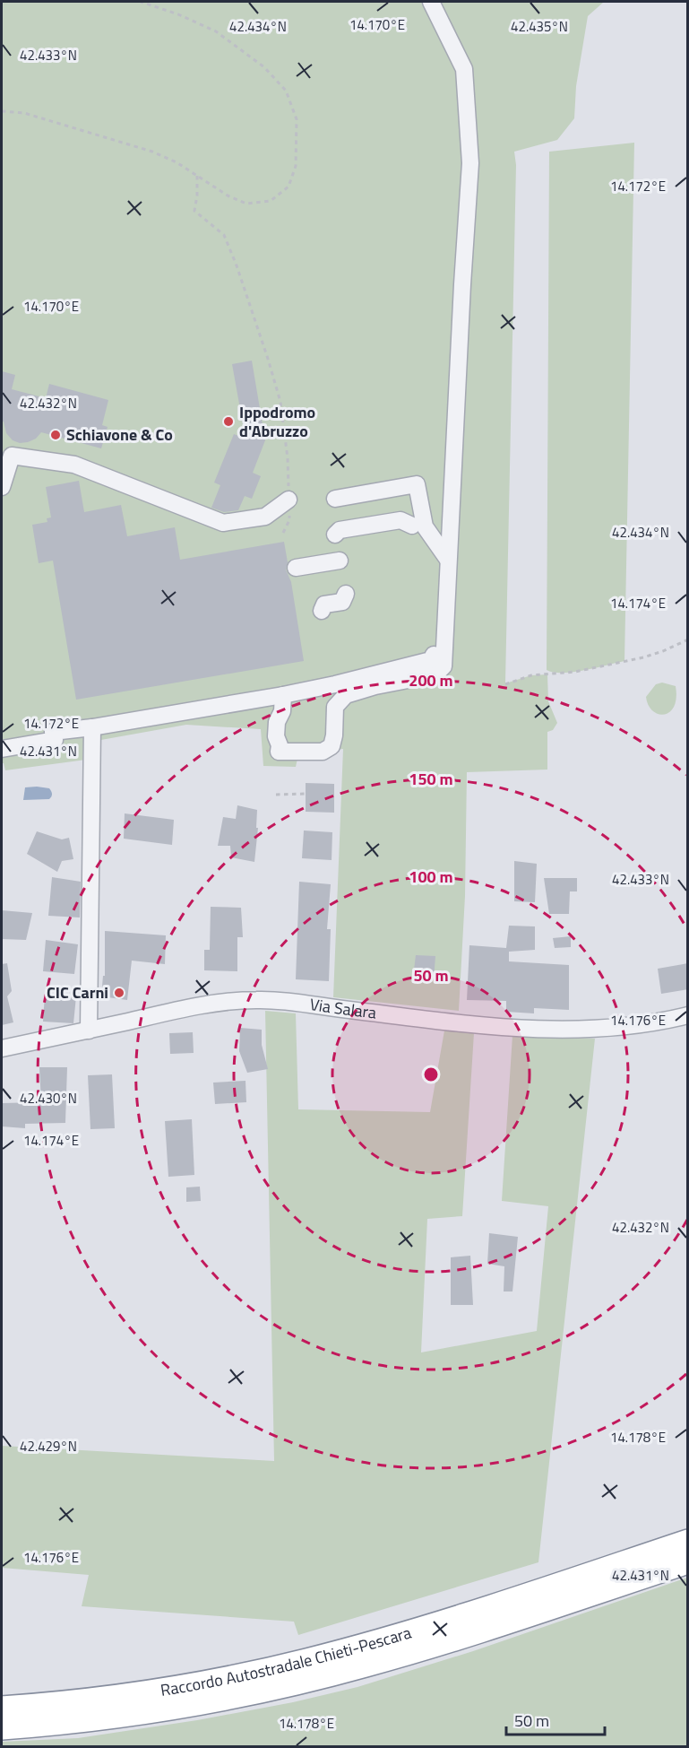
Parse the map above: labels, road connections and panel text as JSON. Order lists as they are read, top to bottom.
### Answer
{
  "streets": {
    "highway": ["Raccordo Autostradale Chieti-Pescara"],
    "street": ["Via Salara"]
  },
  "places": ["Ippodromo d'Abruzzo", "Schiavone & Co", "CIC Carni"],
  "scale_bar": "50 m",
  "coordinates": [
    "14.170°E",
    "42.434°N",
    "42.435°N",
    "42.433°N",
    "14.172°E",
    "42.432°N",
    "14.174°E",
    "42.431°N",
    "14.176°E",
    "42.430°N",
    "14.178°E",
    "42.429°N"
  ],
  "rings": [
    "200 m",
    "150 m",
    "100 m",
    "50 m"
  ]
}
